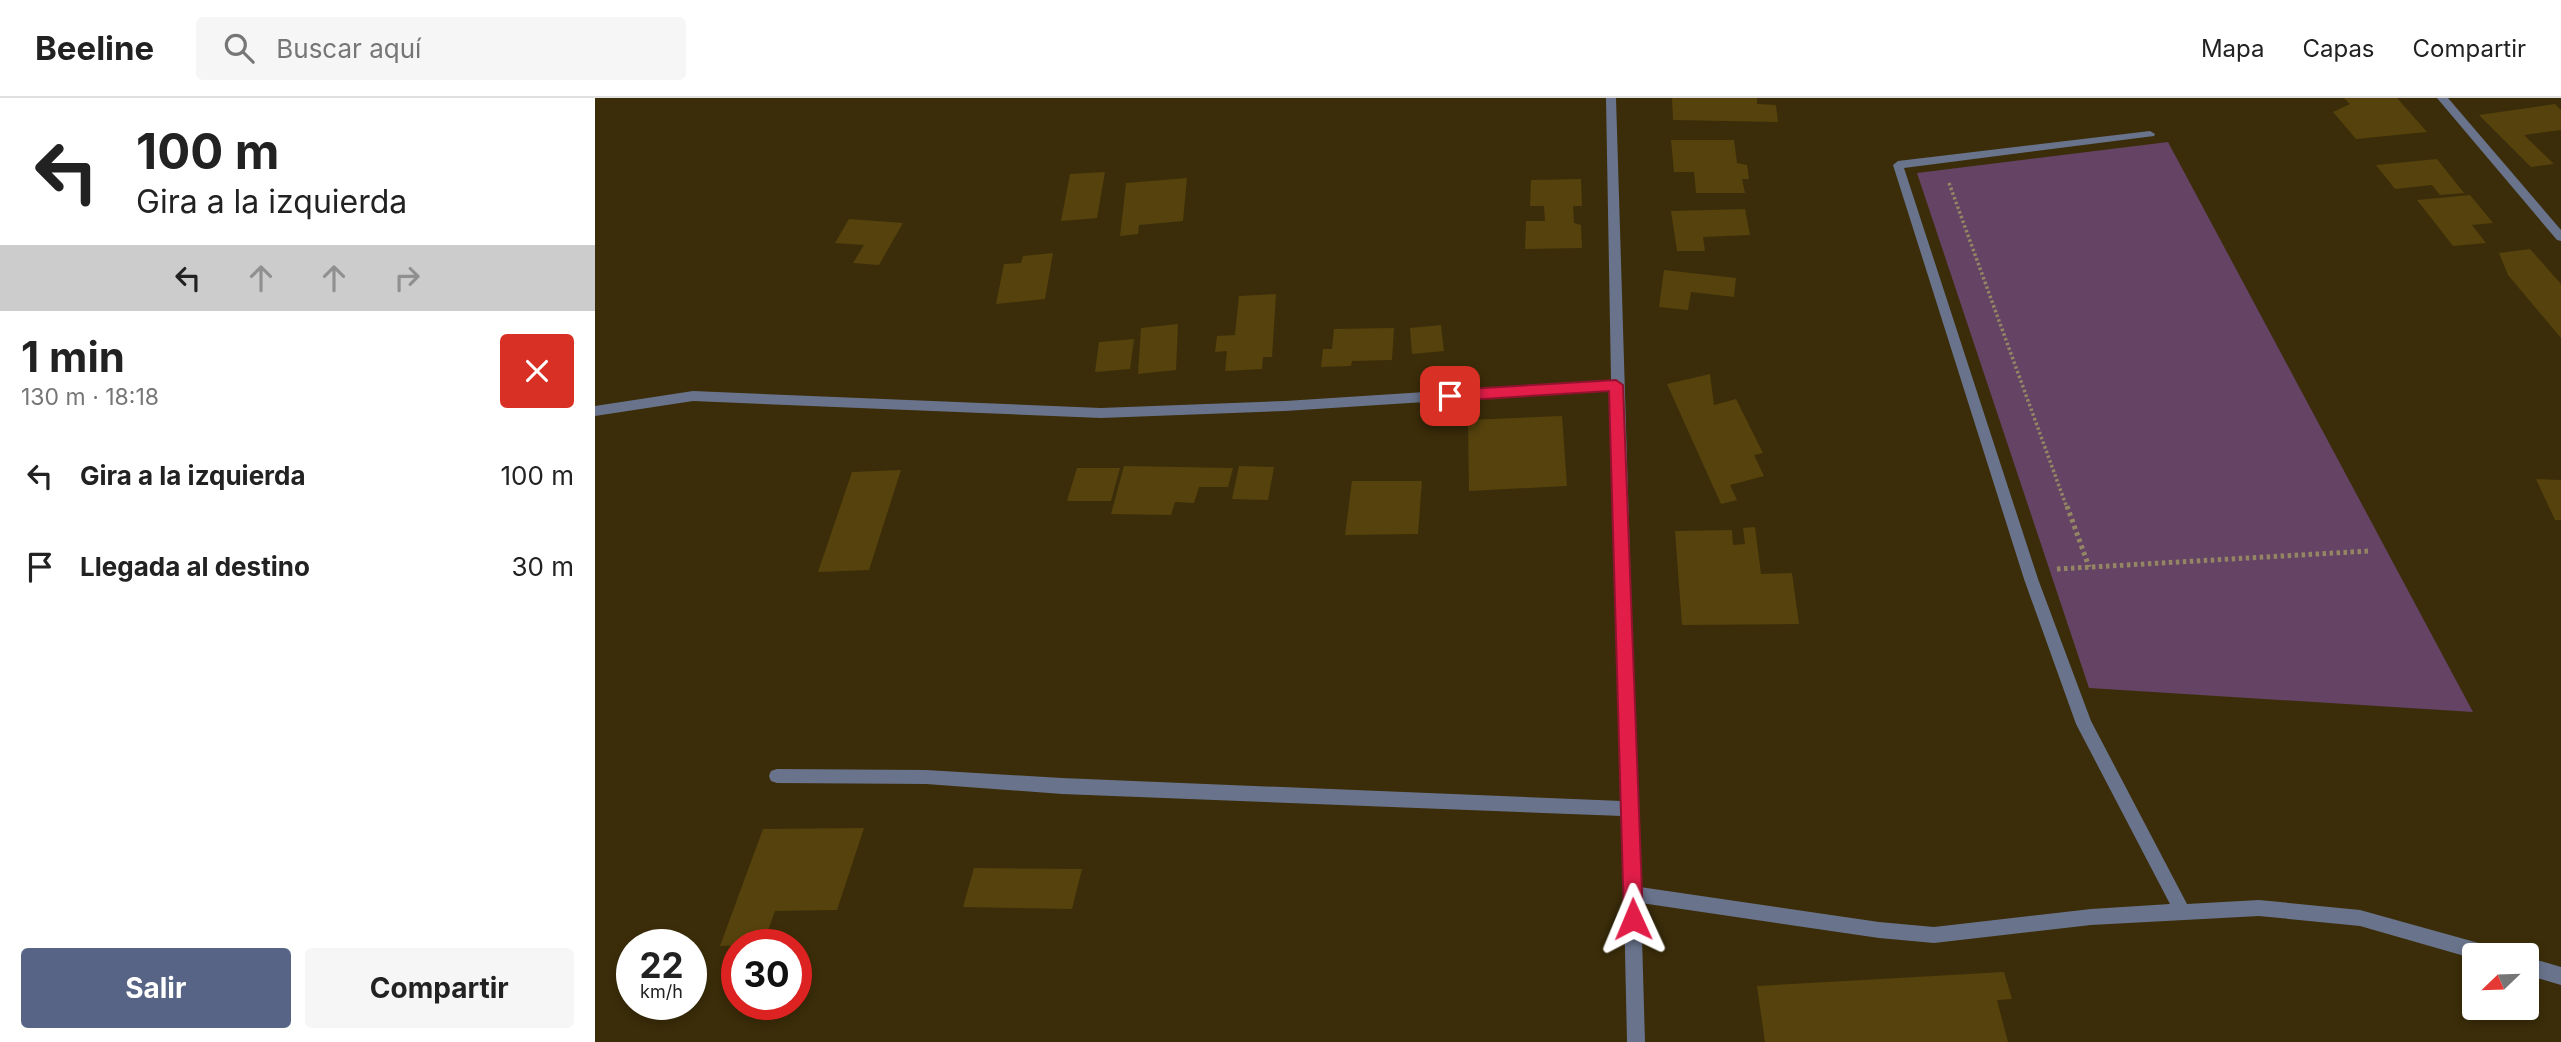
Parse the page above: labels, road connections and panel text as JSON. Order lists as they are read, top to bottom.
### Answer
{
  "north": "bottom left",
  "page": {
    "header": "Beeline",
    "search": "Buscar aquí",
    "nav": ["Mapa", "Capas", "Compartir"],
    "turn": ["100 m", "Gira a la izquierda"],
    "heading": ["1 min", "130 m · 18:18"],
    "list": [
      {
        "name": "Gira a la izquierda",
        "value": "100 m"
      },
      {
        "name": "Llegada al destino",
        "value": "30 m"
      }
    ],
    "speed": "22 km/h",
    "limit": "30",
    "buttons": ["Salir", "Compartir"]
  }
}
